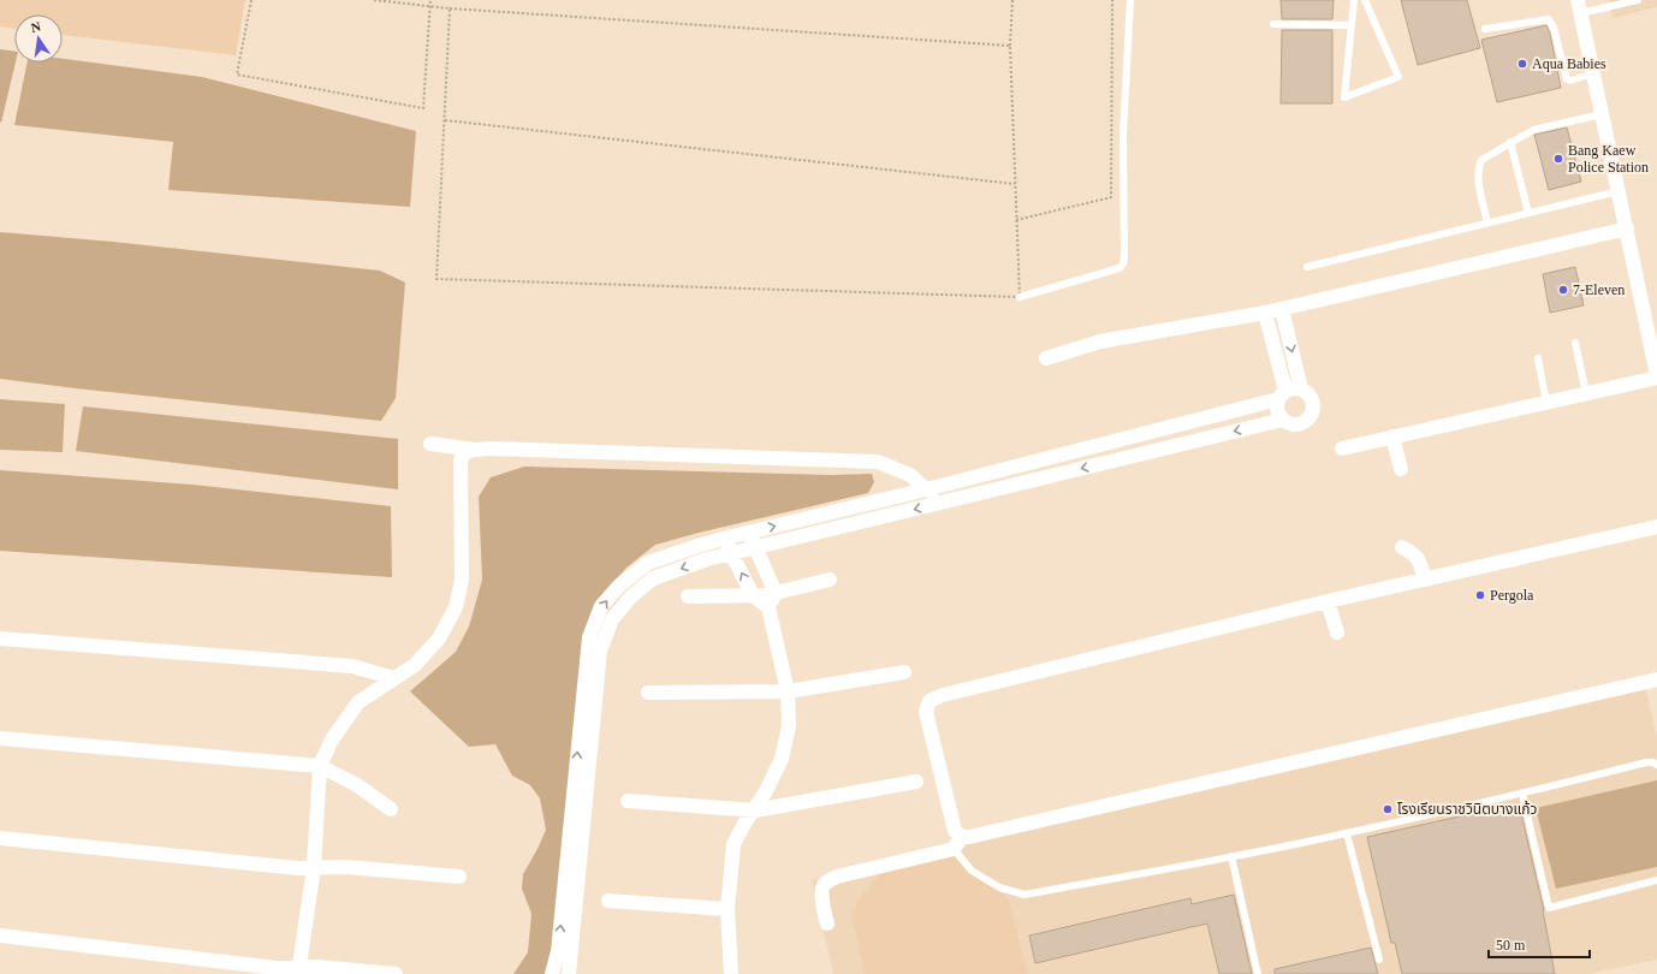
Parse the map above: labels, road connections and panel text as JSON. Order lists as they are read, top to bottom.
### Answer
{
  "places": [
    "Aqua Babies",
    "Bang Kaew Police Station",
    "7-Eleven",
    "Pergola",
    "โรงเรียนราชวินิตบางแก้ว"
  ],
  "scale_bar": "50 m",
  "north": "top"
}
